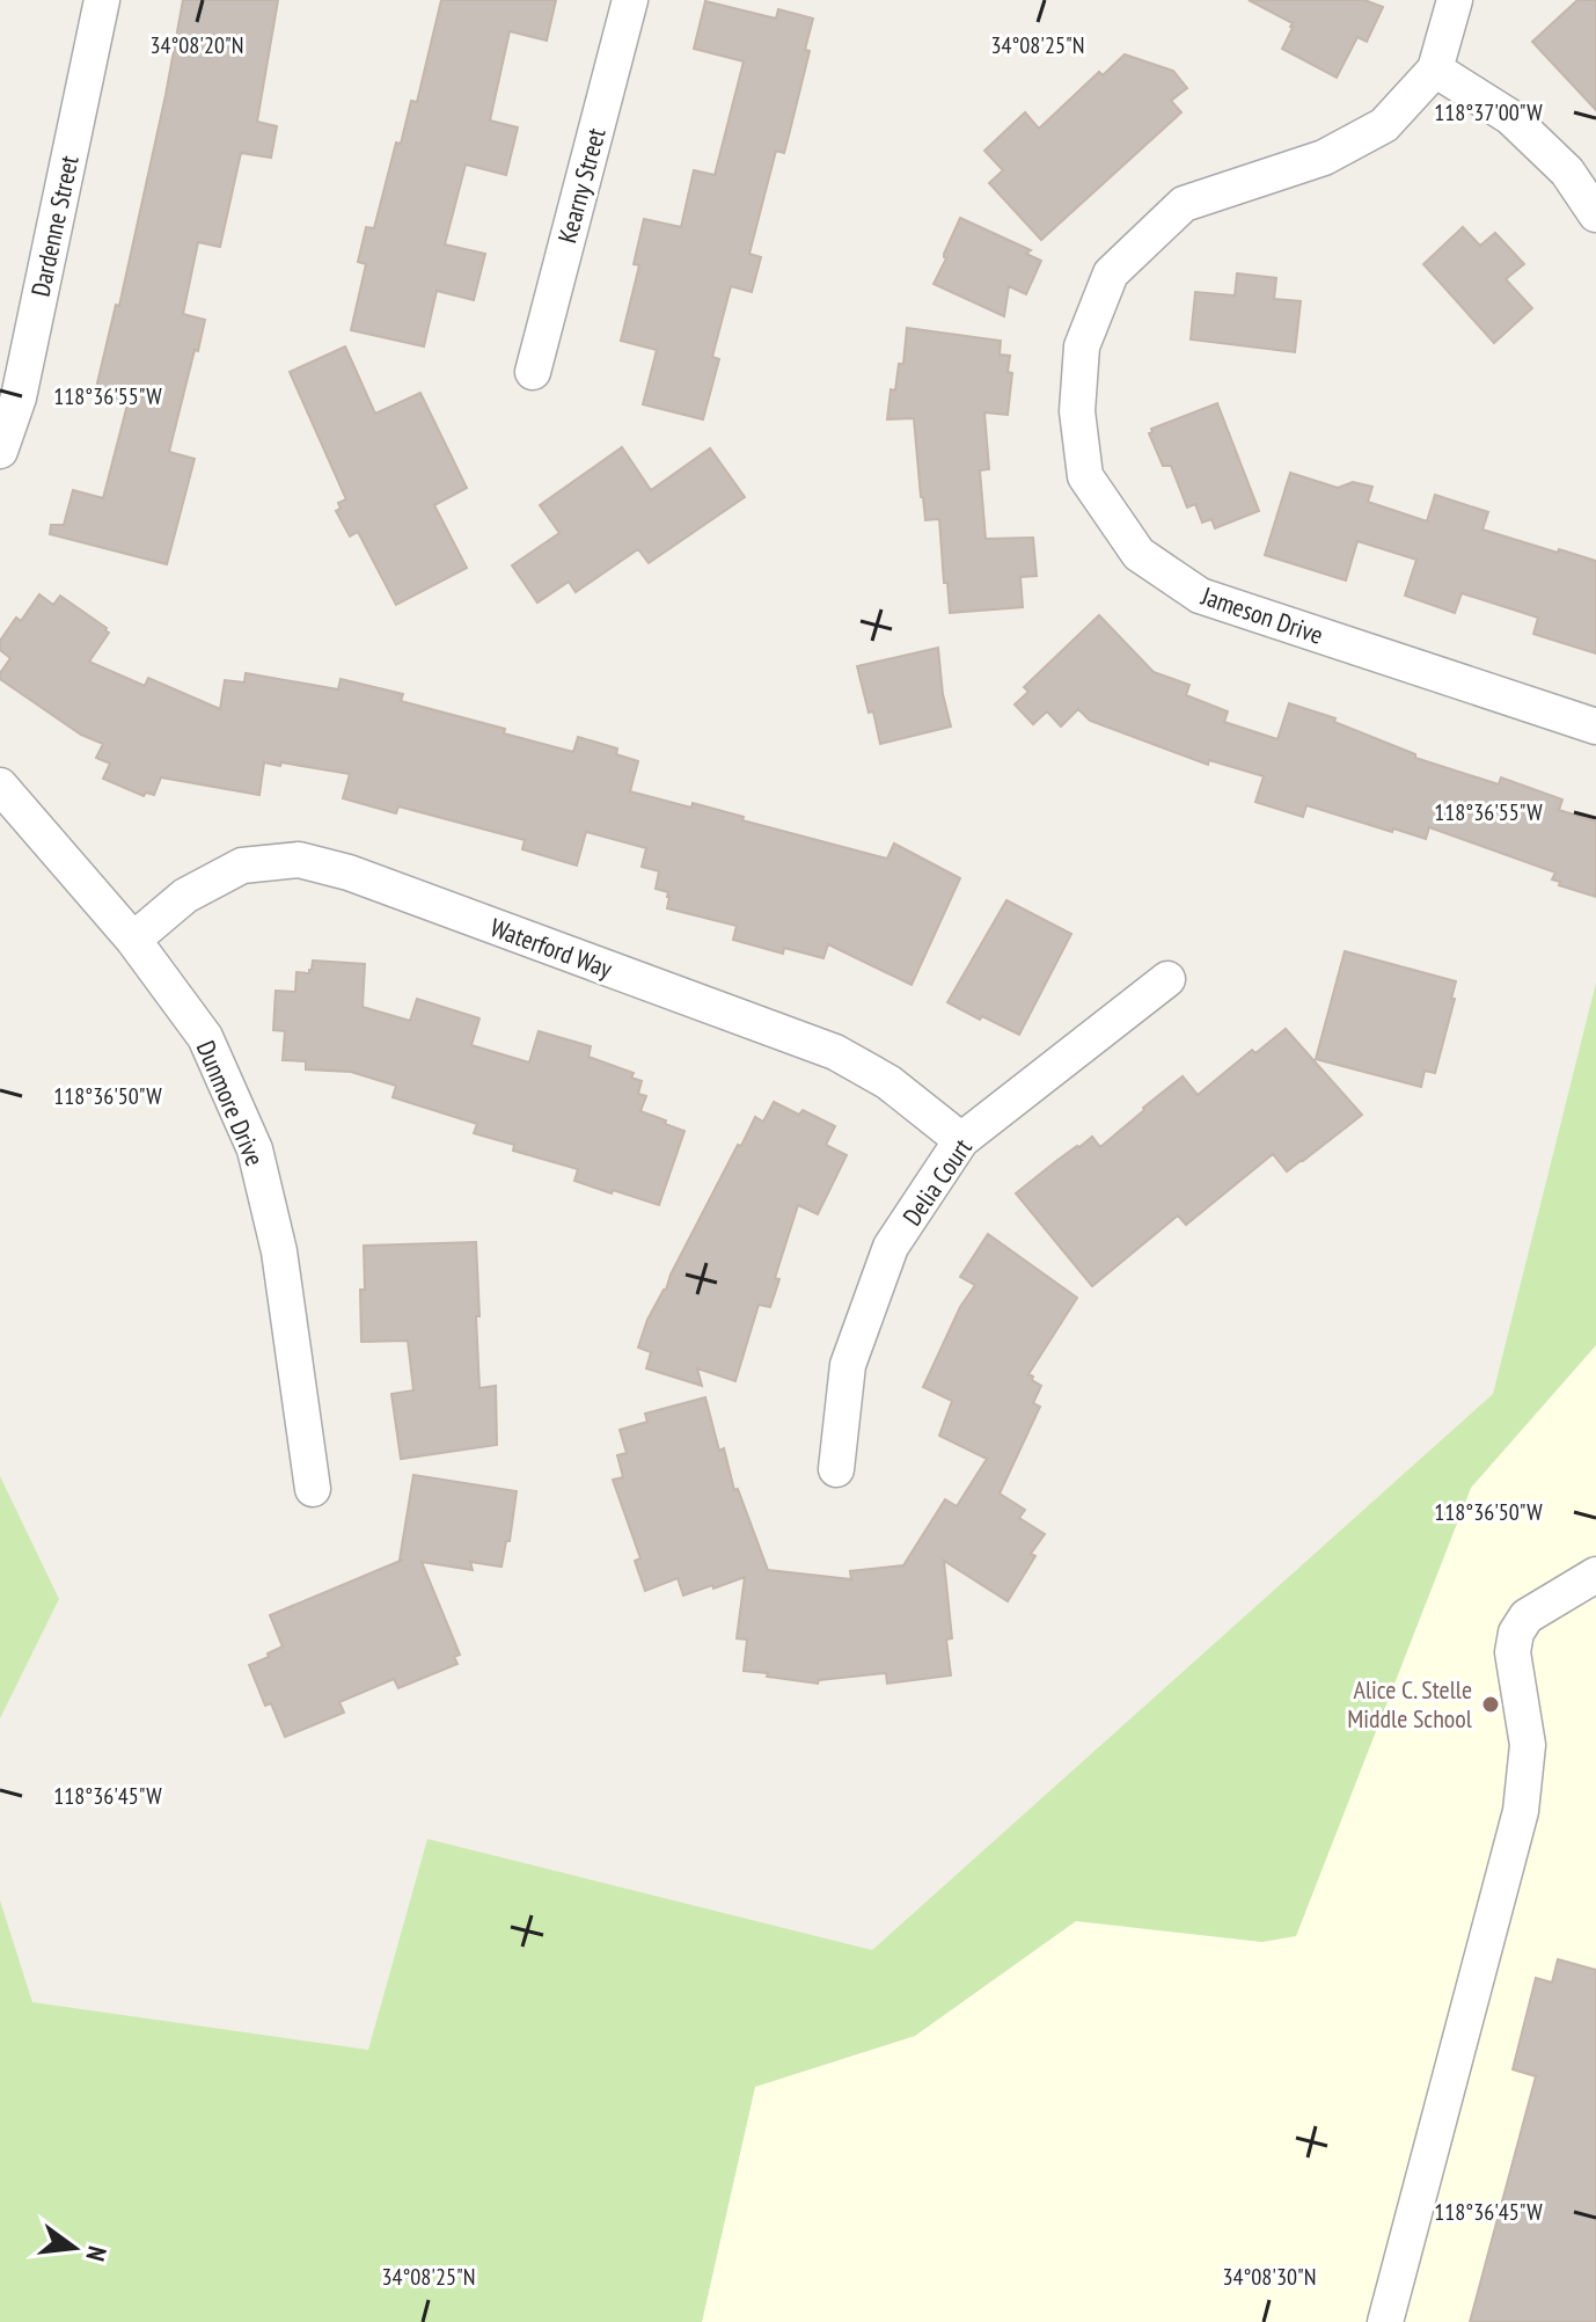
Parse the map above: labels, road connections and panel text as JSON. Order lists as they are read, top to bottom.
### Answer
{
  "streets": {
    "street": [
      "Kearny Street",
      "Dardenne Street",
      "Jameson Drive",
      "Waterford Way",
      "Dunmore Drive",
      "Delia Court"
    ]
  },
  "crossings": [
    ["Waterford Way", "Dunmore Drive"],
    ["Waterford Way", "Delia Court"]
  ],
  "places": ["Alice C. Stelle Middle School"],
  "north": "right",
  "coordinates": [
    "34°08'20\"N",
    "34°08'25\"N",
    "118°37'00\"W",
    "118°36'55\"W",
    "118°36'50\"W",
    "118°36'45\"W",
    "34°08'30\"N"
  ]
}
